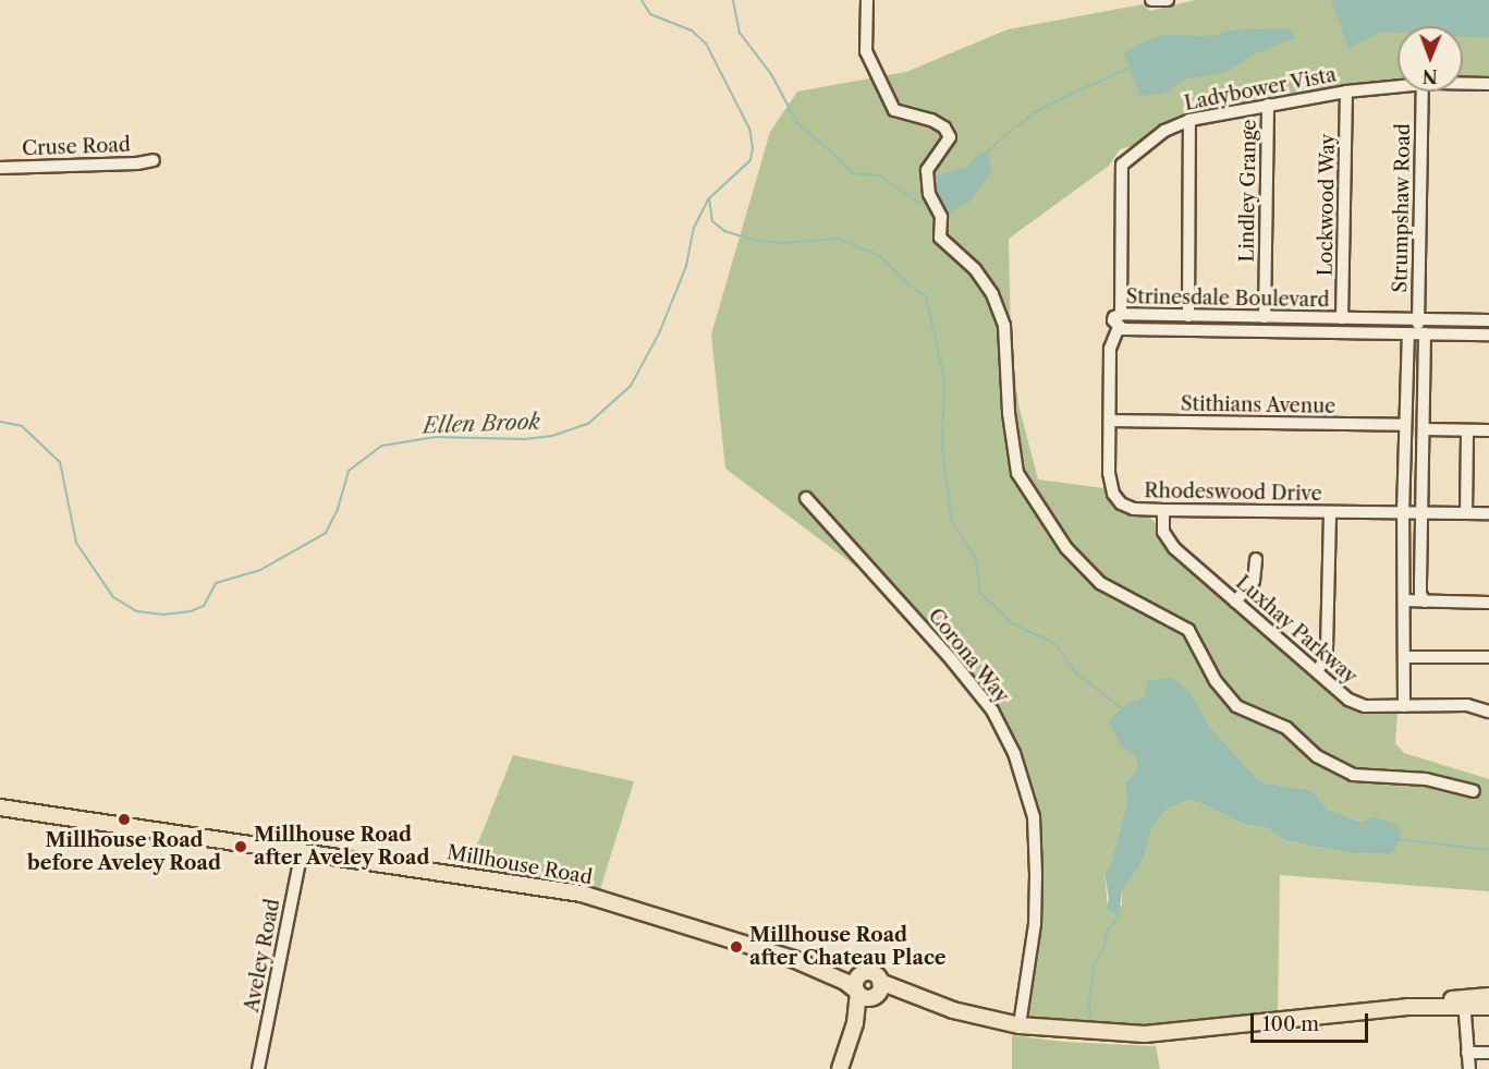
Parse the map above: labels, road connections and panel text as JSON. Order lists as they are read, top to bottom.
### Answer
{
  "streets": {
    "main road": ["Millhouse Road"],
    "street": [
      "Ladybower Vista",
      "Cruse Road",
      "Lindley Grange",
      "Lockwood Way",
      "Strumpshaw Road",
      "Strinesdale Boulevard",
      "Stithians Avenue",
      "Rhodeswood Drive",
      "Luxhay Parkway",
      "Corona Way",
      "Aveley Road"
    ]
  },
  "crossings": [
    ["Ladybower Vista", "Lindley Grange"],
    ["Ladybower Vista", "Lockwood Way"],
    ["Ladybower Vista", "Strinesdale Boulevard"],
    ["Lindley Grange", "Strinesdale Boulevard"],
    ["Lockwood Way", "Strinesdale Boulevard"],
    ["Strumpshaw Road", "Strinesdale Boulevard"],
    ["Strinesdale Boulevard", "Rhodeswood Drive"],
    ["Stithians Avenue", "Rhodeswood Drive"],
    ["Rhodeswood Drive", "Luxhay Parkway"],
    ["Corona Way", "Millhouse Road"],
    ["Millhouse Road", "Aveley Road"]
  ],
  "water": ["Ellen Brook"],
  "places": ["Millhouse Road before Aveley Road", "Millhouse Road after Aveley Road", "Millhouse Road after Chateau Place"],
  "scale_bar": "100 m",
  "north": "bottom"
}
